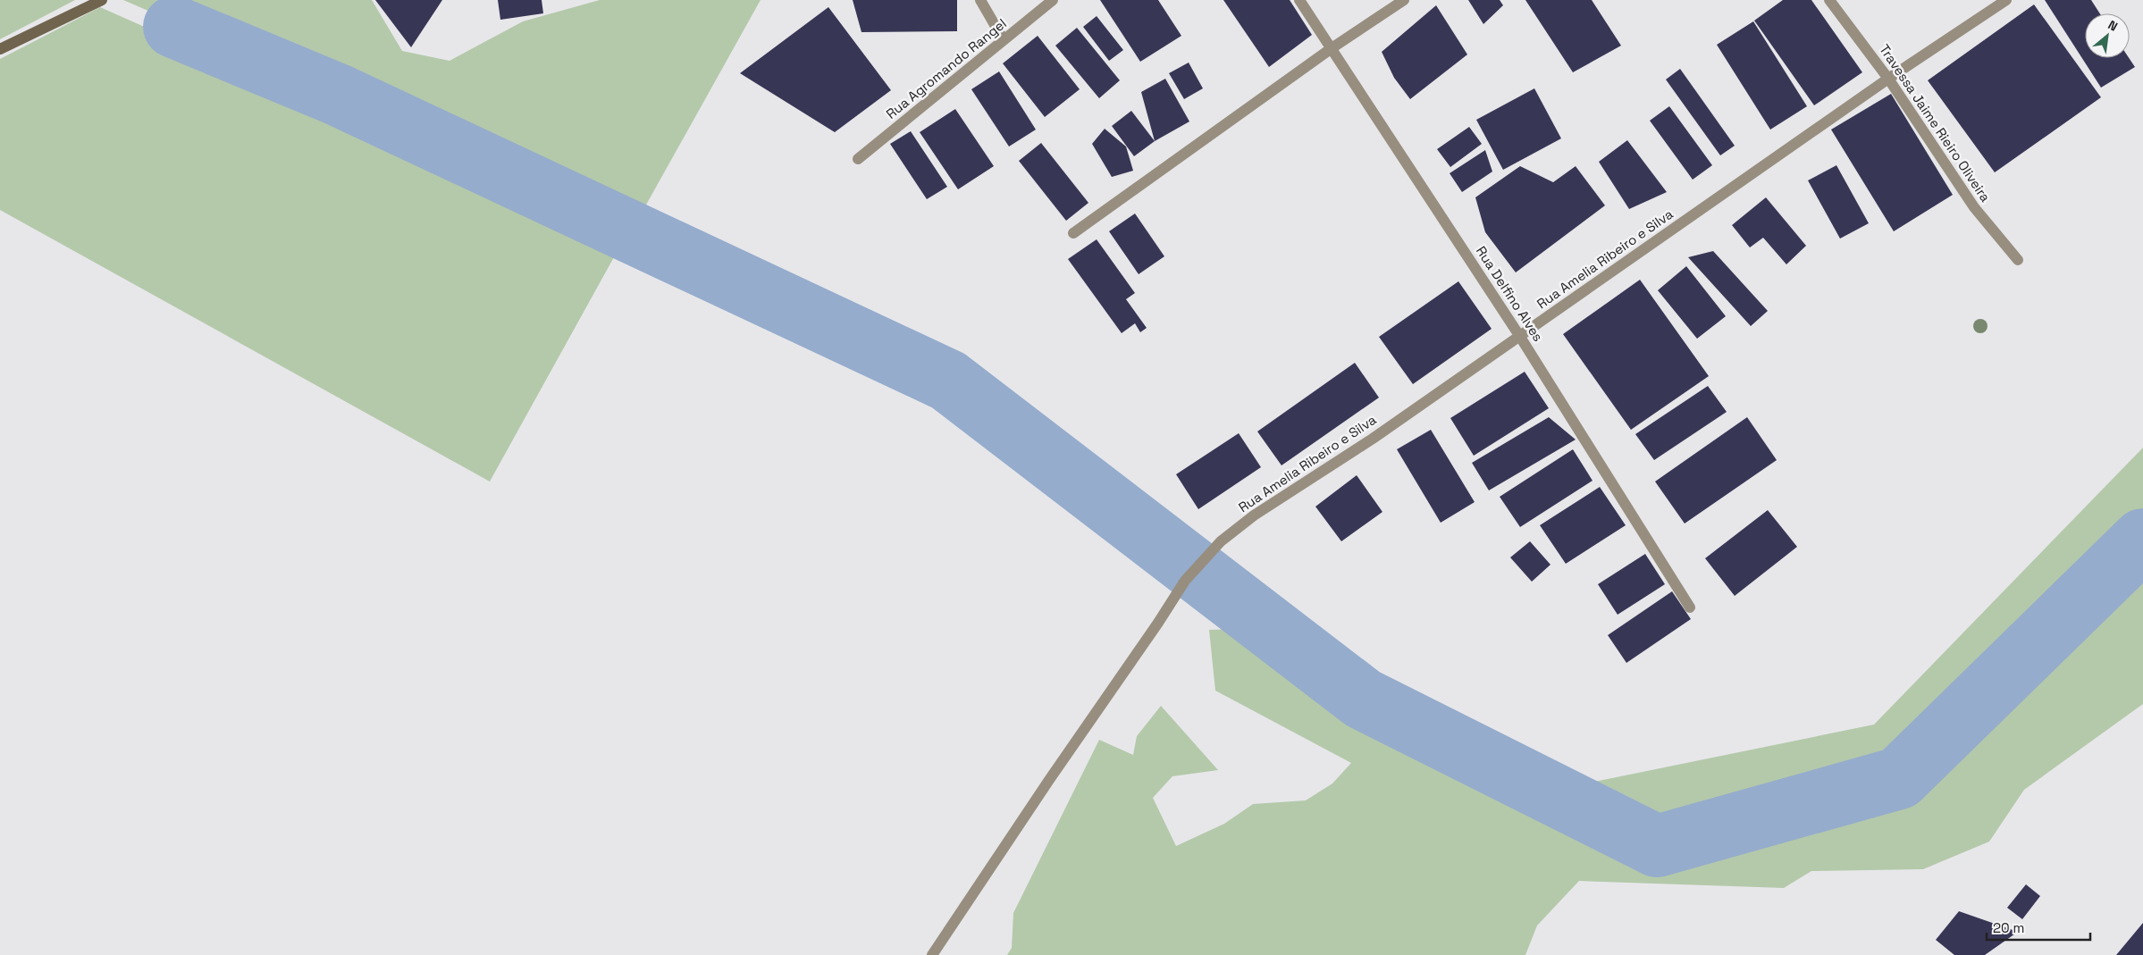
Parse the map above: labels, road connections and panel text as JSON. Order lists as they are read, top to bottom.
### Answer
{
  "streets": {
    "street": [
      "Rua Agromando Rangel",
      "Travessa Jaime Rieiro Oliveira",
      "Rua Amelia Ribeiro e Silva",
      "Rua Delfino Alves"
    ]
  },
  "crossings": [
    ["Travessa Jaime Rieiro Oliveira", "Rua Amelia Ribeiro e Silva"],
    ["Rua Amelia Ribeiro e Silva", "Rua Delfino Alves"]
  ],
  "scale_bar": "20 m",
  "north": "top right"
}
